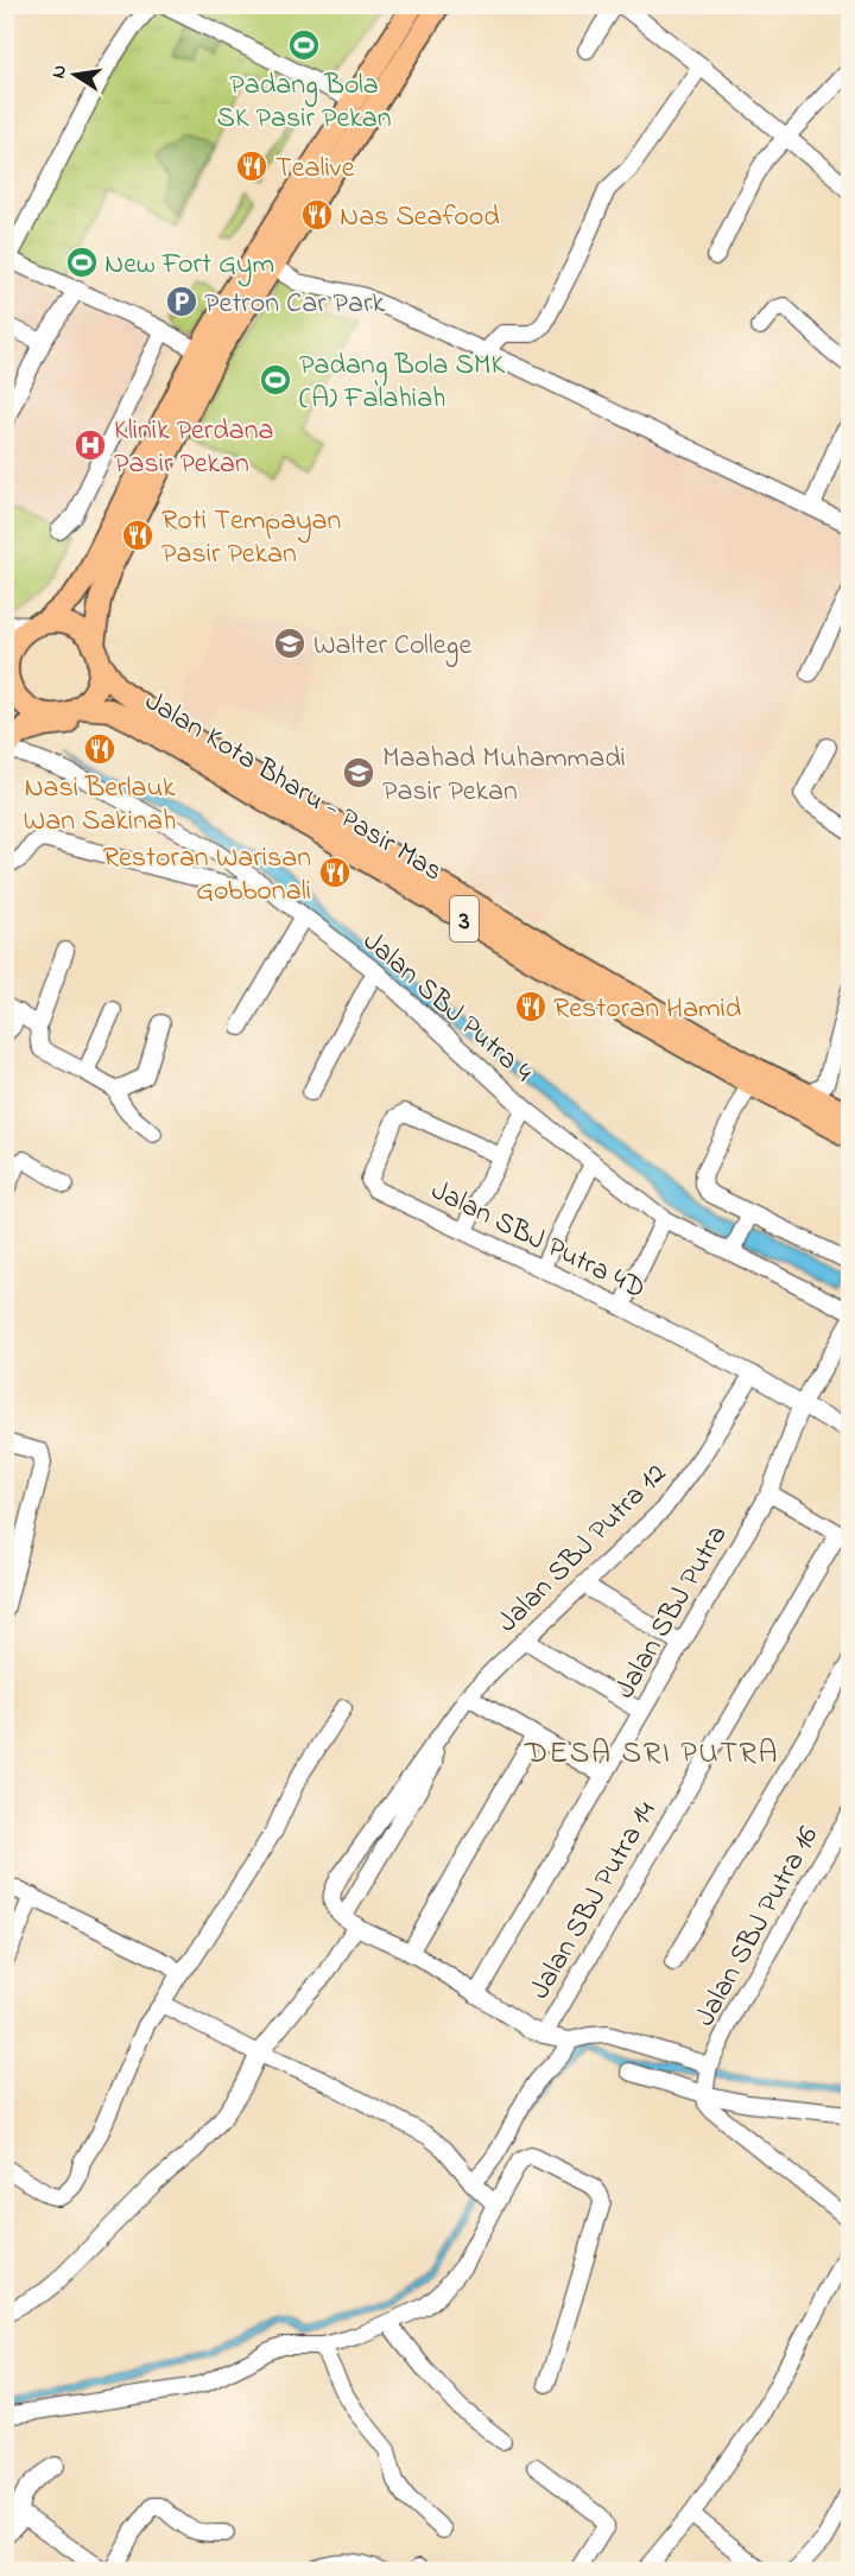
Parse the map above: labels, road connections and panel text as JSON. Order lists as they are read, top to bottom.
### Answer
{
  "streets": {
    "highway": ["Jalan Kota Bharu - Pasir Mas", "3"],
    "street": [
      "Jalan SBJ Putra 4",
      "Jalan SBJ Putra 4D",
      "Jalan SBJ Putra 12",
      "Jalan SBJ Putra",
      "Jalan SBJ Putra 14",
      "Jalan SBJ Putra 16"
    ]
  },
  "crossings": [
    ["Jalan SBJ Putra 4D", "Jalan SBJ Putra 12"],
    ["Jalan SBJ Putra 4D", "Jalan SBJ Putra"]
  ],
  "districts": ["DESA SRI PUTRA"],
  "places": {
    "sports": ["Padang Bola SK Pasir Pekan", "New Fort Gym", "Padang Bola SMK (A) Falahiah"],
    "restaurant": [
      "Tealive",
      "Nas Seafood",
      "Roti Tempayan Pasir Pekan",
      "Nasi Berlauk Wan Sakinah",
      "Restoran Warisan Gobbonali",
      "Restoran Hamid"
    ],
    "parking": ["Petron Car Park"],
    "hospital": ["Klinik Perdana Pasir Pekan"],
    "school or university": ["Walter College", "Maahad Muhammadi Pasir Pekan"]
  },
  "north": "left"
}
